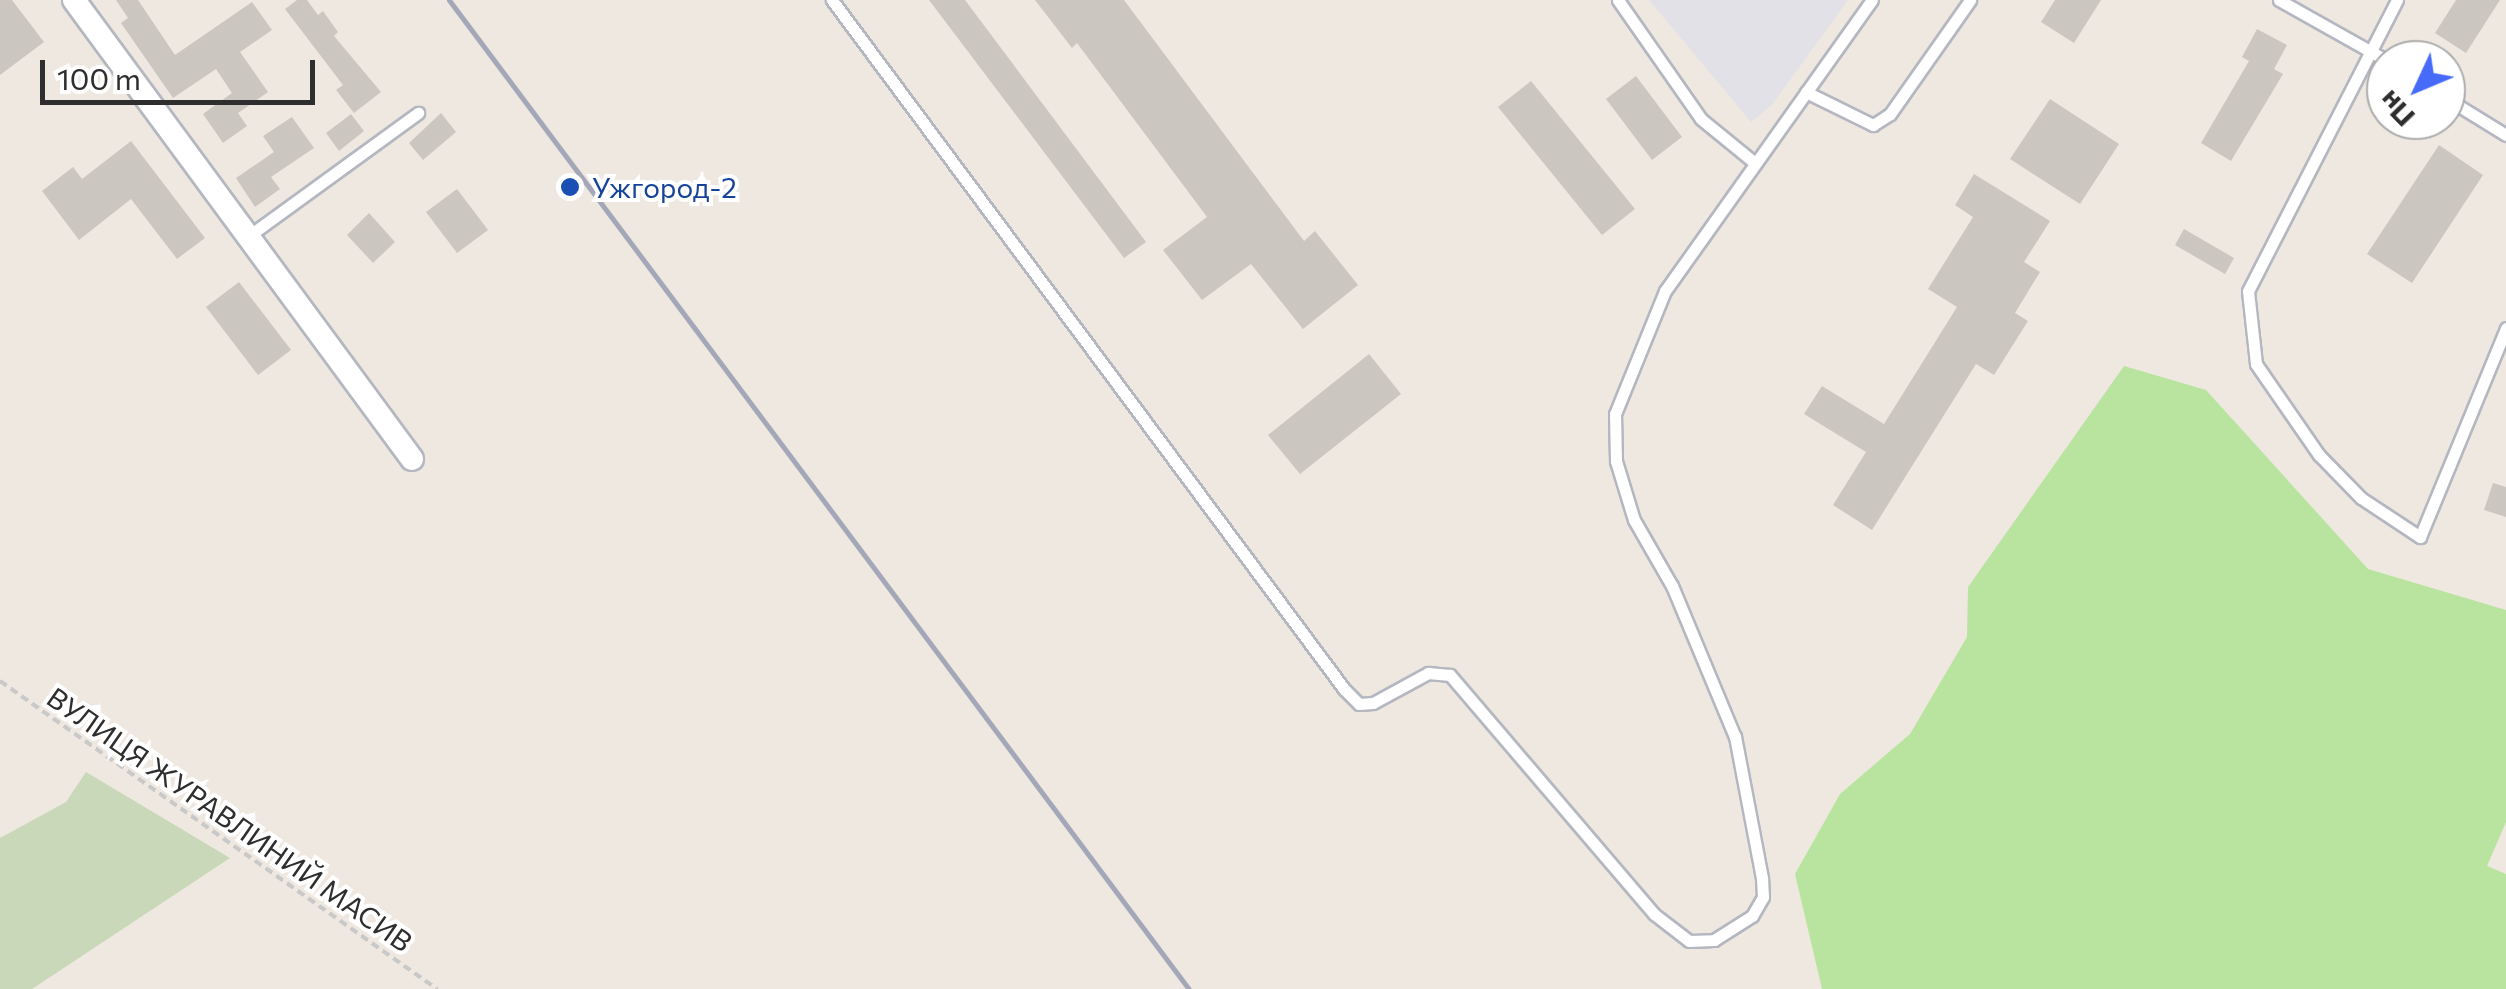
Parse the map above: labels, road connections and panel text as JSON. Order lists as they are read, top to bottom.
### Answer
{
  "streets": {
    "path": ["ВУЛИЦЯ ЖУРАВЛИНИЙ МАСИВ"]
  },
  "places": ["Ужгород-2"],
  "scale_bar": "100 m",
  "north": "bottom left"
}
